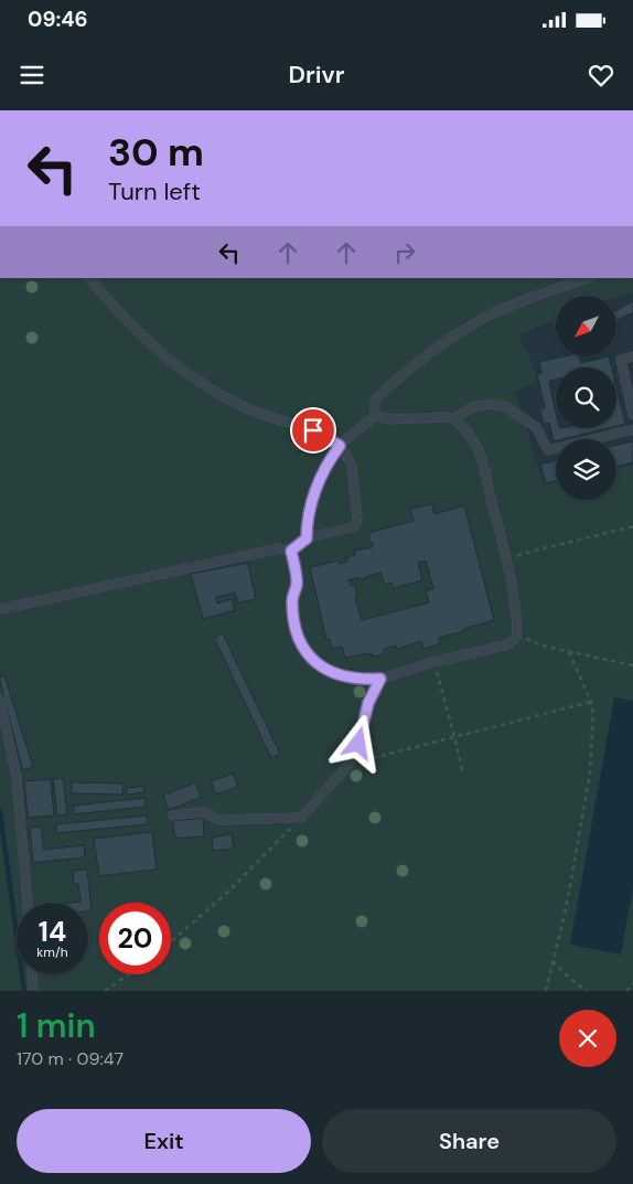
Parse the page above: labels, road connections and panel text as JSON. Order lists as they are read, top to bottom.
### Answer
{
  "north": "bottom left",
  "page": {
    "status": "09:46",
    "header": "Drivr",
    "turn": ["30 m", "Turn left"],
    "speed": "14 km/h",
    "limit": "20",
    "heading": ["1 min", "170 m · 09:47"],
    "buttons": ["Exit", "Share"]
  }
}
